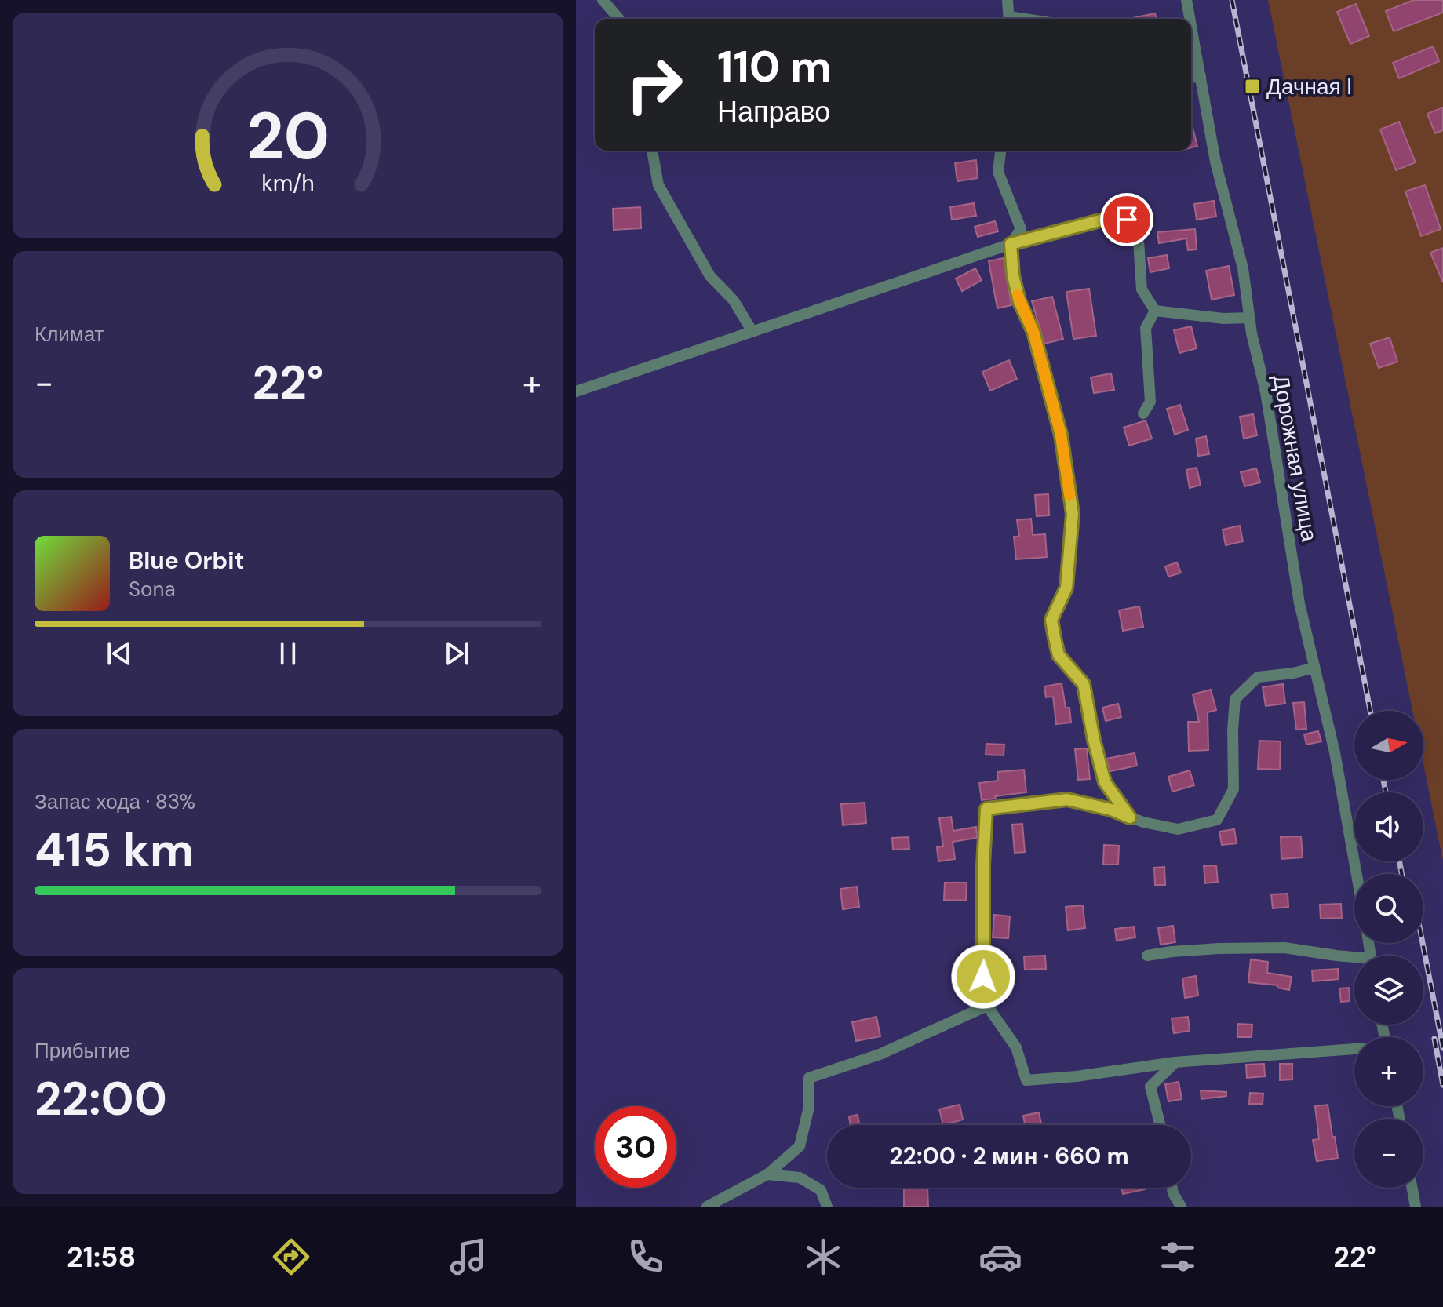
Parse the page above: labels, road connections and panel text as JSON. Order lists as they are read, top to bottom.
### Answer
{
  "streets": {
    "street": ["Дорожная улица"]
  },
  "places": {
    "transit": ["Дачная I"]
  },
  "north": "right",
  "page": {
    "turn": ["110 m", "Направо"],
    "tile": [
      "Климат",
      ["Запас хода · 83%", "415 km"],
      ["Прибытие", "22:00"]
    ],
    "heat": ["−", "22°", "+"],
    "song": ["Blue Orbit", "Sona"],
    "map_buttons": ["+", "−"],
    "limit": "30",
    "trip": "22:00 · 2 мин · 660 m",
    "tabs": ["21:58", "22°"],
    "gauge": ["20", "km/h"]
  }
}
